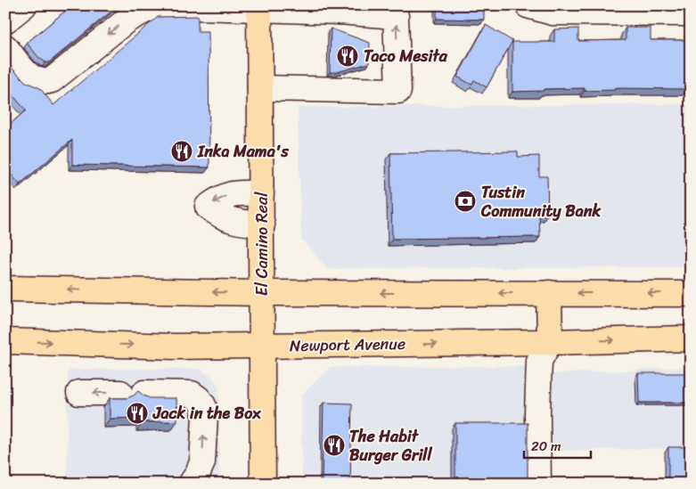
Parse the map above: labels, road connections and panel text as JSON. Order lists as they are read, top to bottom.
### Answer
{
  "streets": {
    "main road": ["El Camino Real", "Newport Avenue"]
  },
  "crossings": [
    ["El Camino Real", "Newport Avenue"]
  ],
  "places": {
    "restaurant": [
      "Taco Mesita",
      "Inka Mama's",
      "Jack in the Box",
      "The Habit Burger Grill"
    ],
    "bank": ["Tustin Community Bank"]
  },
  "scale_bar": "20 m"
}
